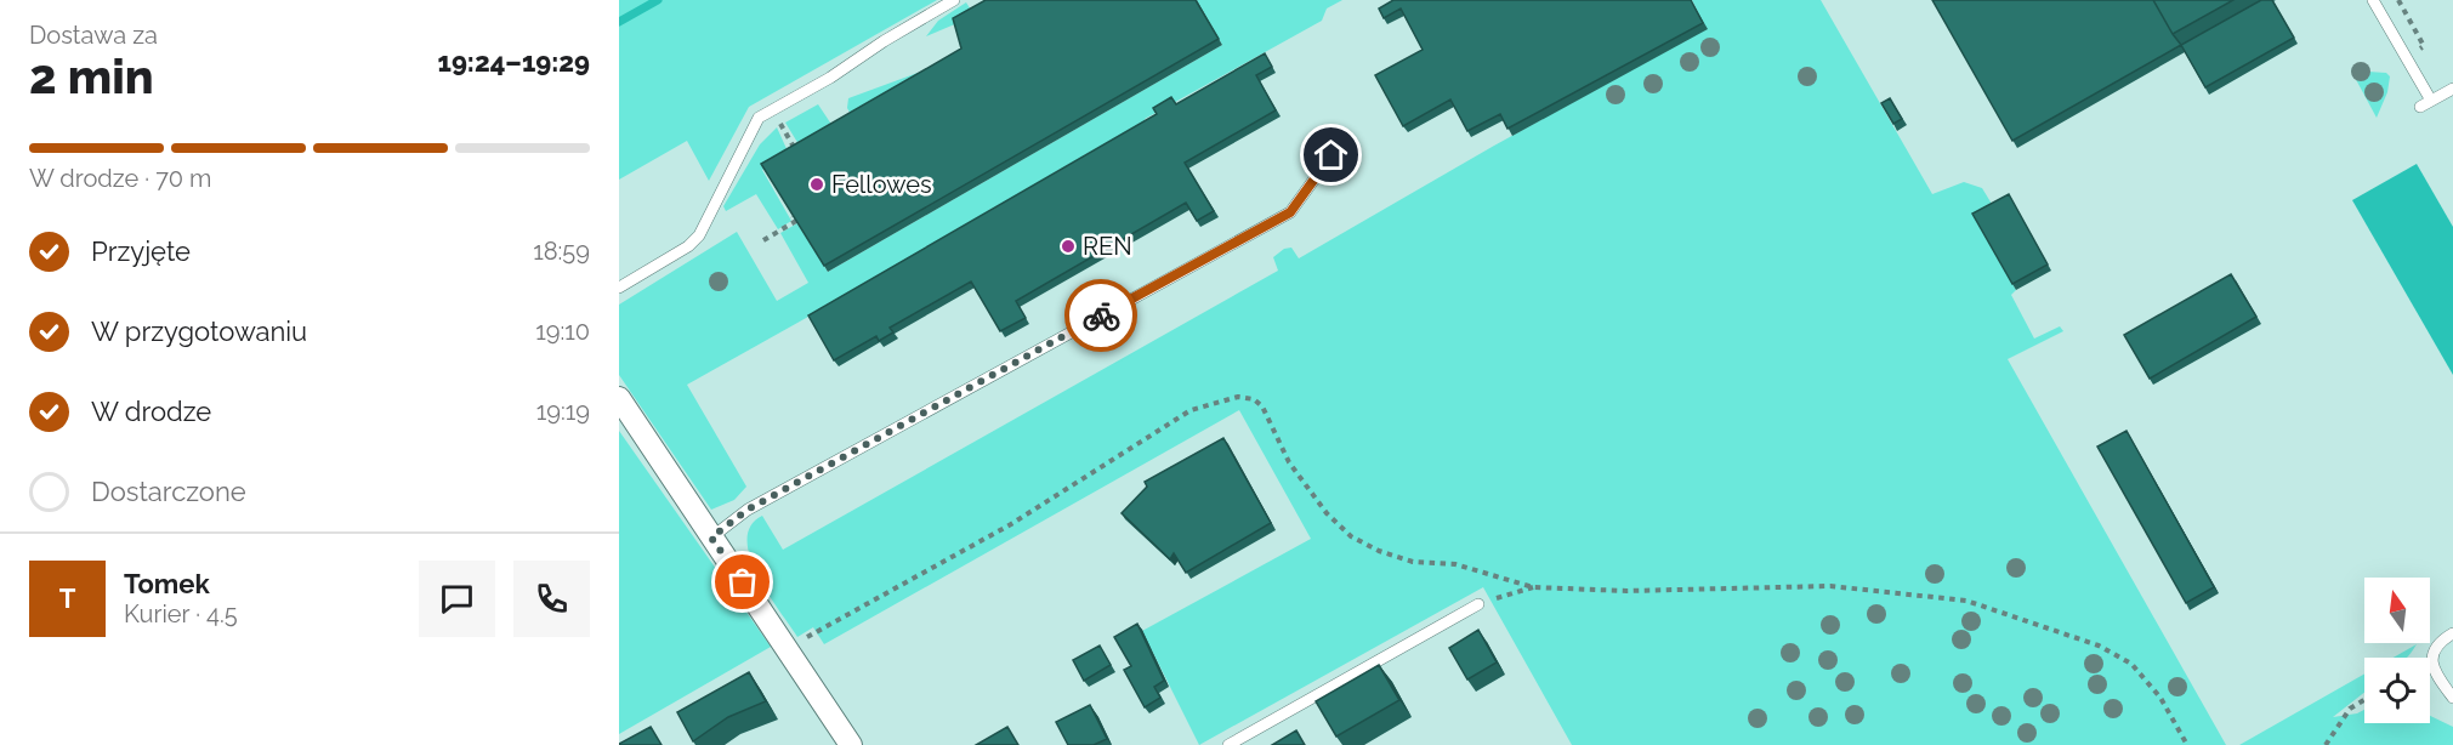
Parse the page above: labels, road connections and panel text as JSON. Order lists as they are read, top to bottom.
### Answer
{
  "places": ["Fellowes", "REN"],
  "north": "top",
  "page": {
    "heading": ["2 min", "Dostawa za", "19:24–19:29"],
    "panel": ["Tomek", "Kurier · 4.5"],
    "bar": "W drodze · 70 m",
    "list": [
      ["Przyjęte", "18:59"],
      ["W przygotowaniu", "19:10"],
      ["W drodze", "19:19"],
      "Dostarczone"
    ],
    "round": "T"
  }
}
